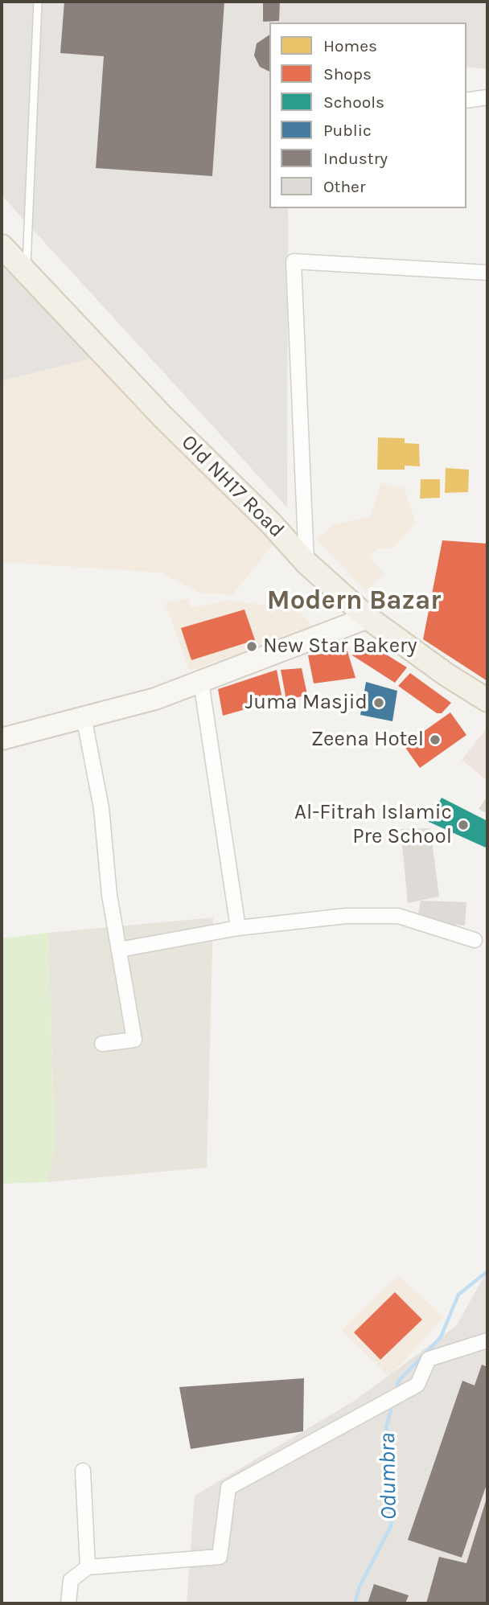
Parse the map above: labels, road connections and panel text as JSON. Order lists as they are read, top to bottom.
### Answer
{
  "streets": {
    "main road": ["Old NH17 Road"]
  },
  "districts": ["Modern Bazar"],
  "water": ["Odumbra"],
  "places": [
    "New Star Bakery",
    "Juma Masjid",
    "Zeena Hotel",
    "Al-Fitrah Islamic Pre School"
  ],
  "legend": [
    "Homes",
    "Shops",
    "Schools",
    "Public",
    "Industry",
    "Other"
  ]
}
